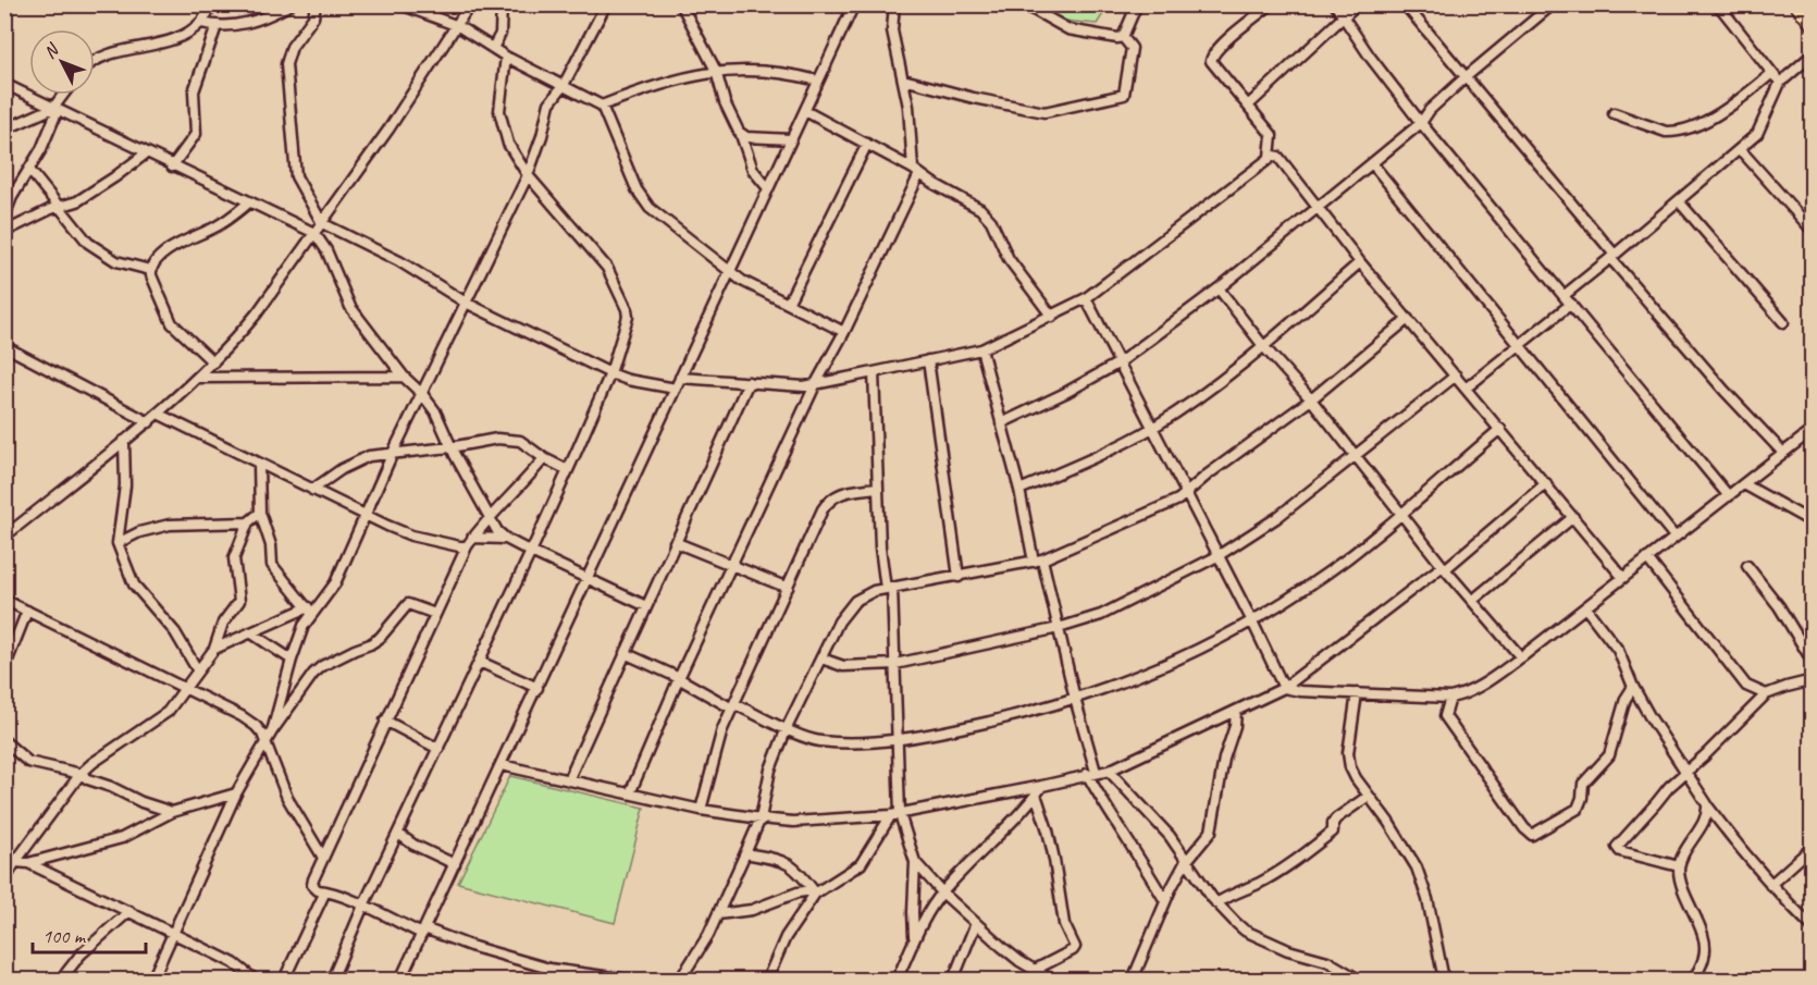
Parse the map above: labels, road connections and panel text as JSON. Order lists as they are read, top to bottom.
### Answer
{
  "scale_bar": "100 m",
  "north": "top left"
}
